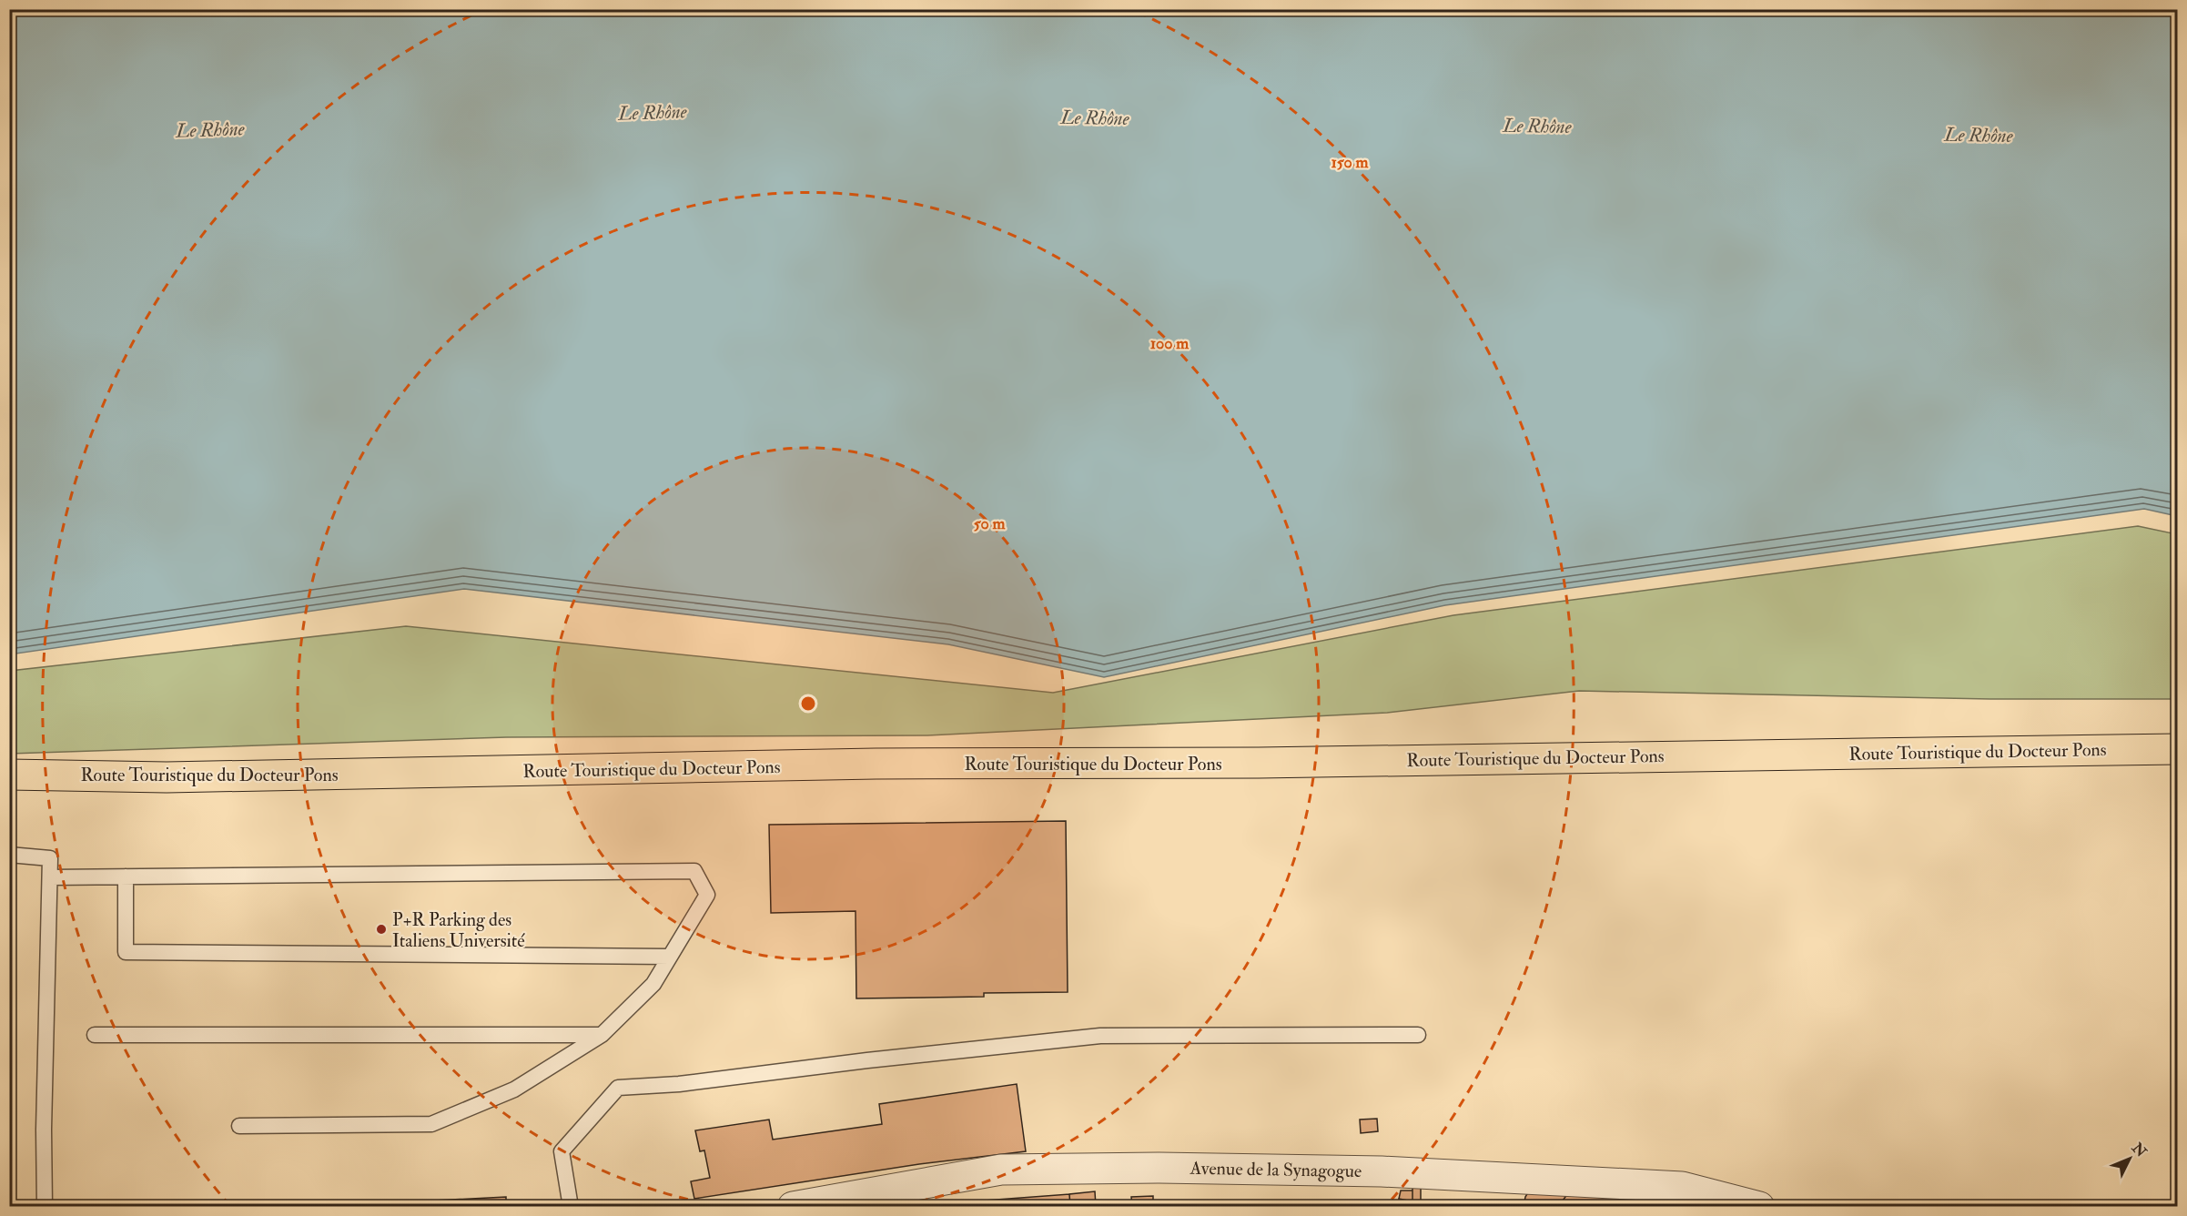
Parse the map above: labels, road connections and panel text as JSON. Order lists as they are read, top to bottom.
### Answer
{
  "streets": {
    "highway": ["Route Touristique du Docteur Pons"],
    "street": ["Avenue de la Synagogue"]
  },
  "water": ["Le Rhône"],
  "places": ["P+R Parking des Italiens Université"],
  "north": "top right",
  "rings": ["150 m", "100 m", "50 m"]
}
